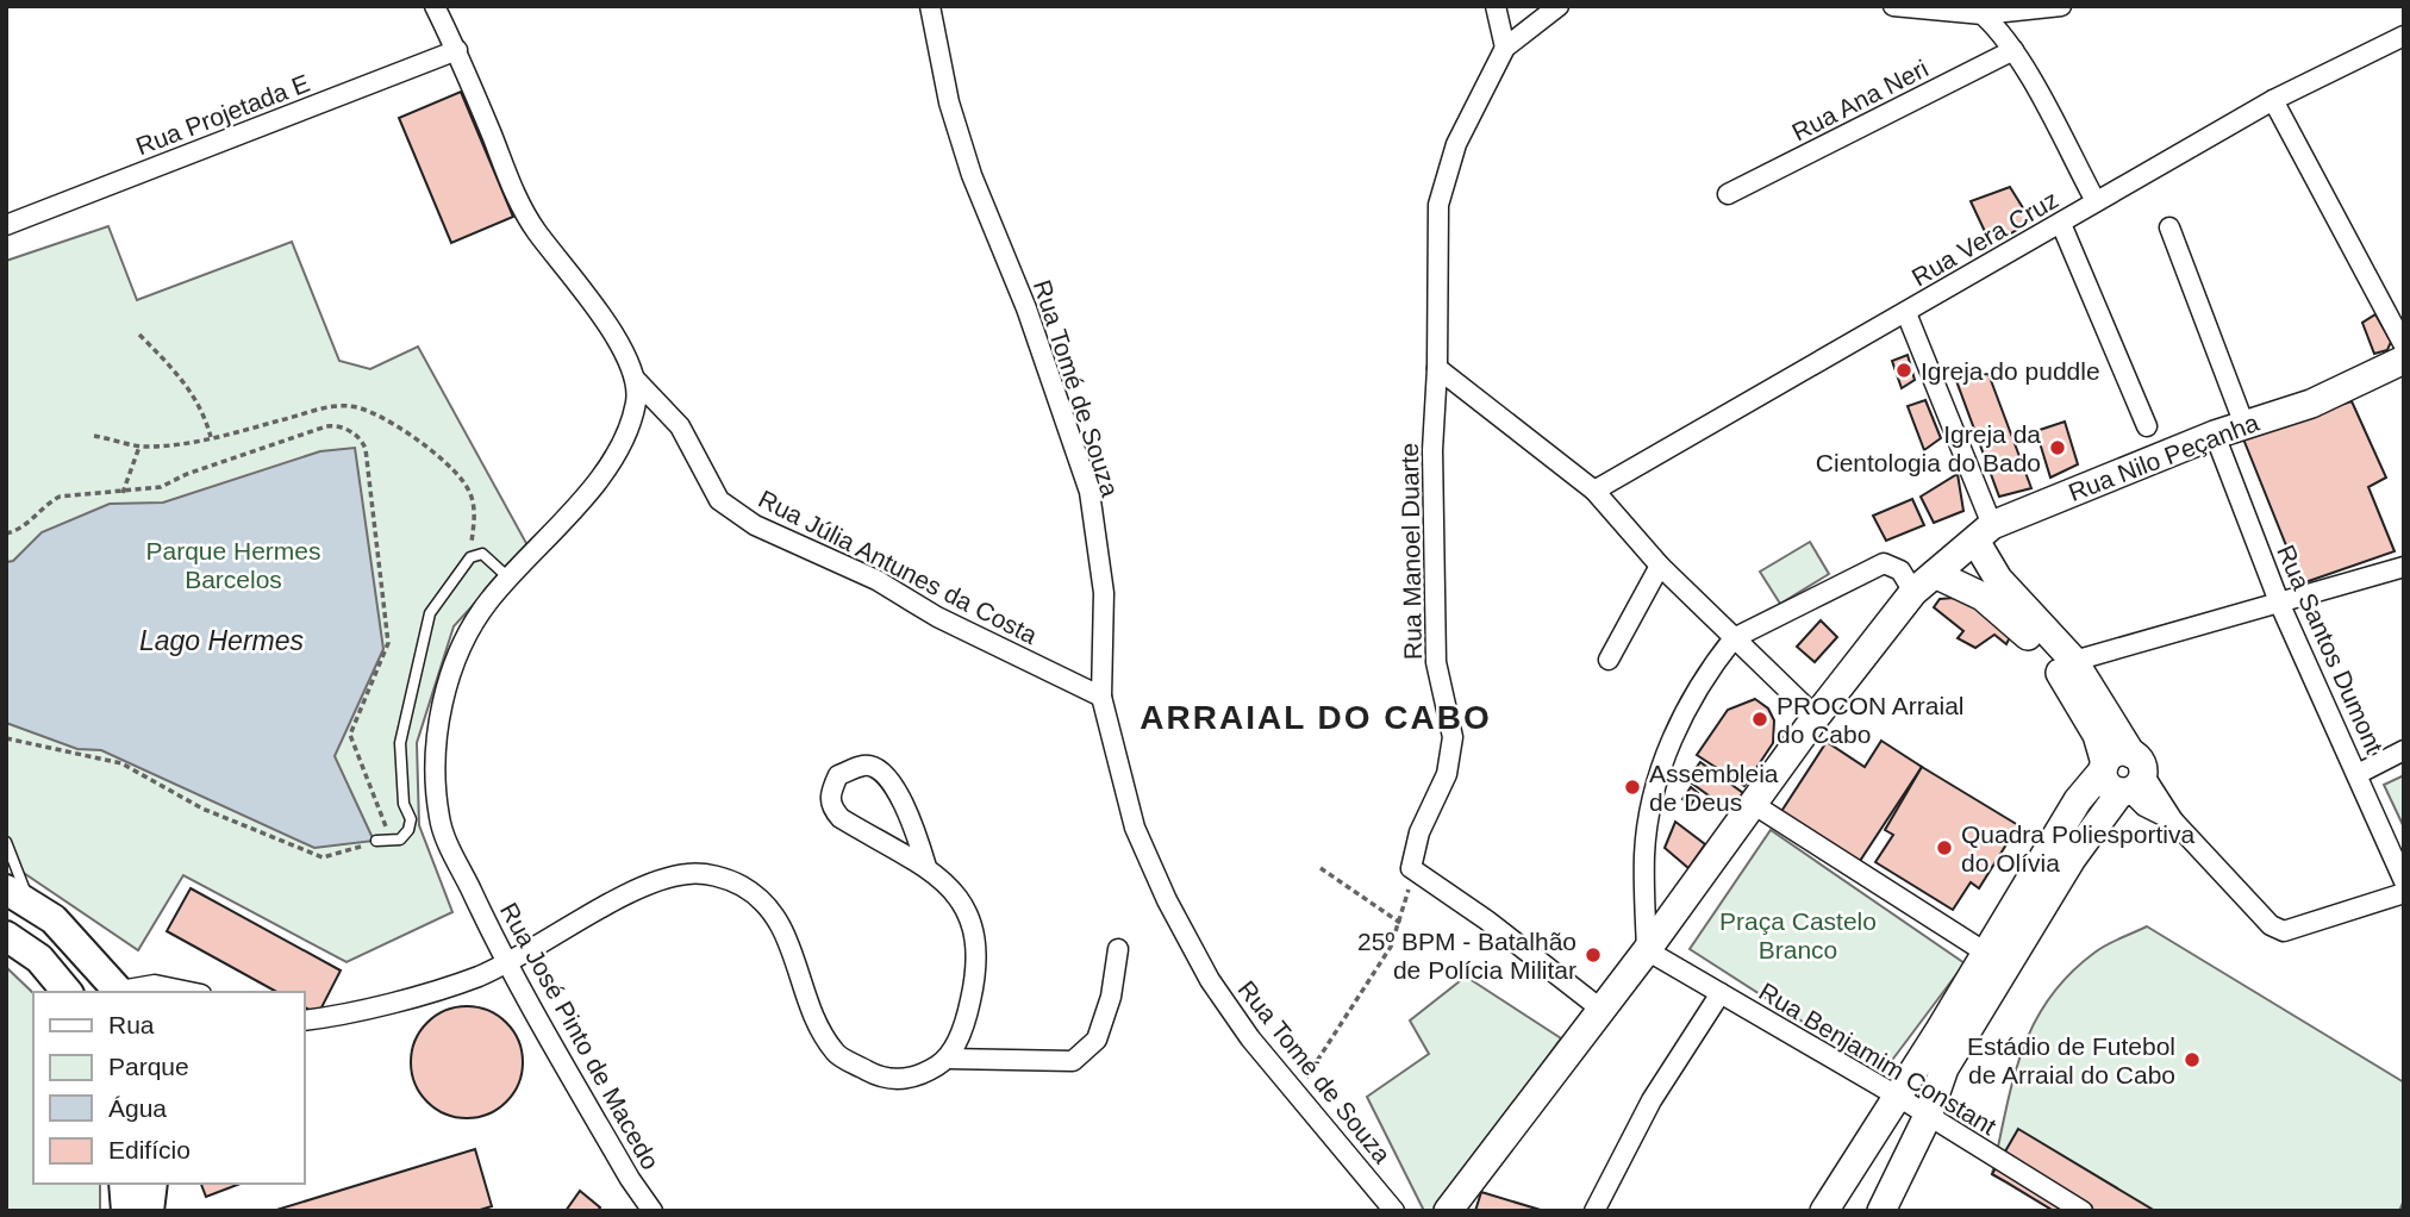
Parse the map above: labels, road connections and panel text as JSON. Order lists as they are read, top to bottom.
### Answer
{
  "streets": {
    "main road": ["Rua Nilo Peçanha"],
    "street": [
      "Rua Ana Neri",
      "Rua Projetada E",
      "Rua Vera Cruz",
      "Rua Tomé de Souza",
      "Rua Manoel Duarte",
      "Rua Júlia Antunes da Costa",
      "Rua Santos Dumont",
      "Rua José Pinto de Macedo",
      "Rua Benjamim Constant"
    ]
  },
  "crossings": [
    ["Rua Tomé de Souza", "Rua Júlia Antunes da Costa"],
    ["Rua Nilo Peçanha", "Rua Santos Dumont"],
    ["Rua Nilo Peçanha", "Rua Benjamim Constant"],
    ["Rua Júlia Antunes da Costa", "Rua José Pinto de Macedo"]
  ],
  "districts": ["ARRAIAL DO CABO"],
  "water": ["Lago Hermes"],
  "parks": ["Parque Hermes Barcelos", "Praça Castelo Branco"],
  "places": [
    "Igreja do puddle",
    "Igreja da Cientologia do Bado",
    "PROCON Arraial do Cabo",
    "Assembleia de Deus",
    "Quadra Poliesportiva do Olívia",
    "25º BPM - Batalhão de Polícia Militar",
    "Estádio de Futebol de Arraial do Cabo"
  ],
  "legend": [
    "Rua",
    "Parque",
    "Água",
    "Edifício"
  ]
}
